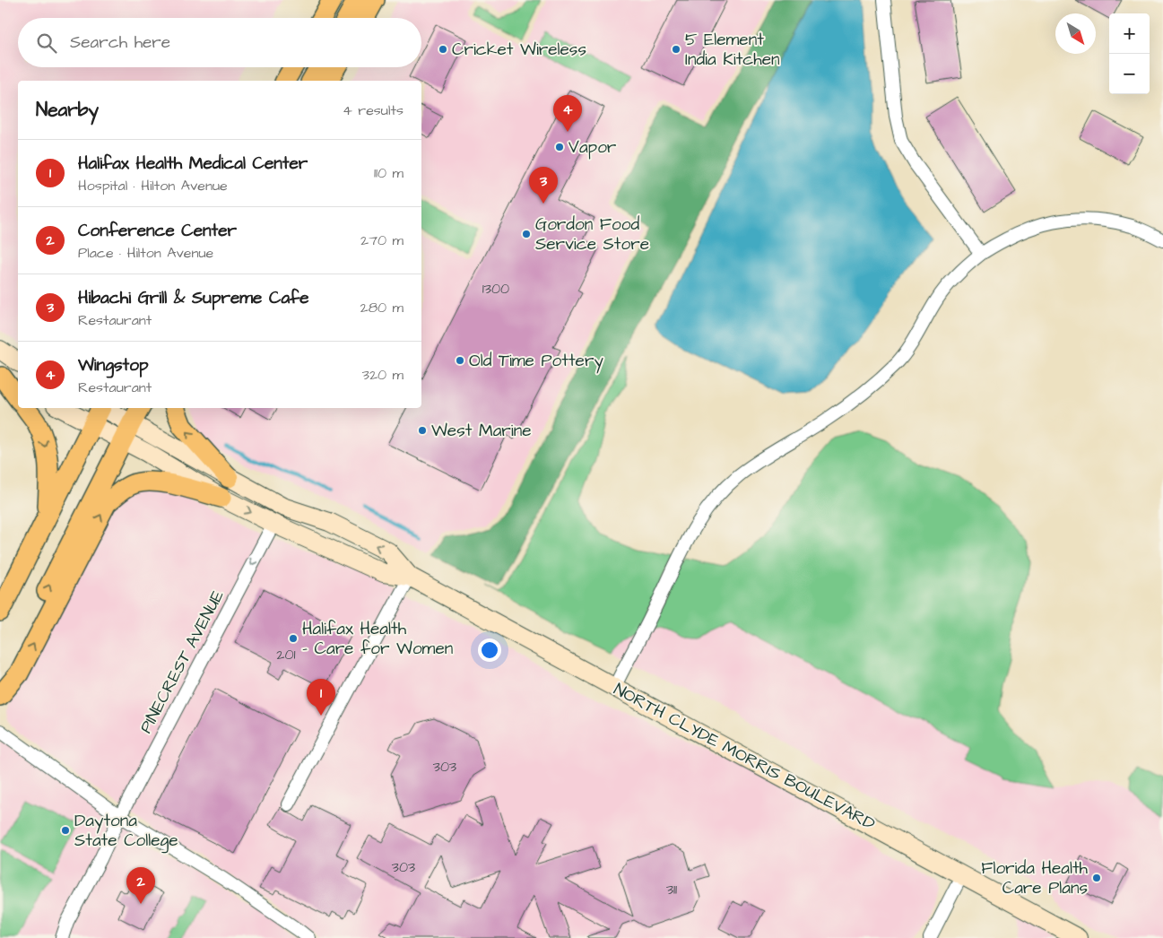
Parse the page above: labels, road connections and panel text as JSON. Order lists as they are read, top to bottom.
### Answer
{
  "streets": {
    "main road": ["NORTH CLYDE MORRIS BOULEVARD"],
    "street": ["PINECREST AVENUE"]
  },
  "crossings": [
    ["PINECREST AVENUE", "NORTH CLYDE MORRIS BOULEVARD"]
  ],
  "one_way": ["PINECREST AVENUE"],
  "places": [
    "Cricket Wireless",
    "5 Element India Kitchen",
    "Vapor",
    "Gordon Food Service Store",
    "Old Time Pottery",
    "West Marine",
    "Halifax Health - Care for Women",
    "Daytona State College",
    "Florida Health Care Plans"
  ],
  "house_numbers": [
    "1300",
    "201",
    "303",
    "303",
    "311"
  ],
  "north": "bottom right",
  "page": {
    "map_buttons": ["+", "−"],
    "search": "Search here",
    "heading": ["Nearby", "4 results"],
    "pins": [
      "4",
      "3",
      "1",
      "2"
    ],
    "list": [
      {
        "mark": "1",
        "name": "Halifax Health Medical Center",
        "note": "Hospital · Hilton Avenue",
        "value": "110 m"
      },
      {
        "mark": "2",
        "name": "Conference Center",
        "note": "Place · Hilton Avenue",
        "value": "270 m"
      },
      {
        "mark": "3",
        "name": "Hibachi Grill & Supreme Cafe",
        "note": "Restaurant",
        "value": "280 m"
      },
      {
        "mark": "4",
        "name": "Wingstop",
        "note": "Restaurant",
        "value": "320 m"
      }
    ]
  }
}
